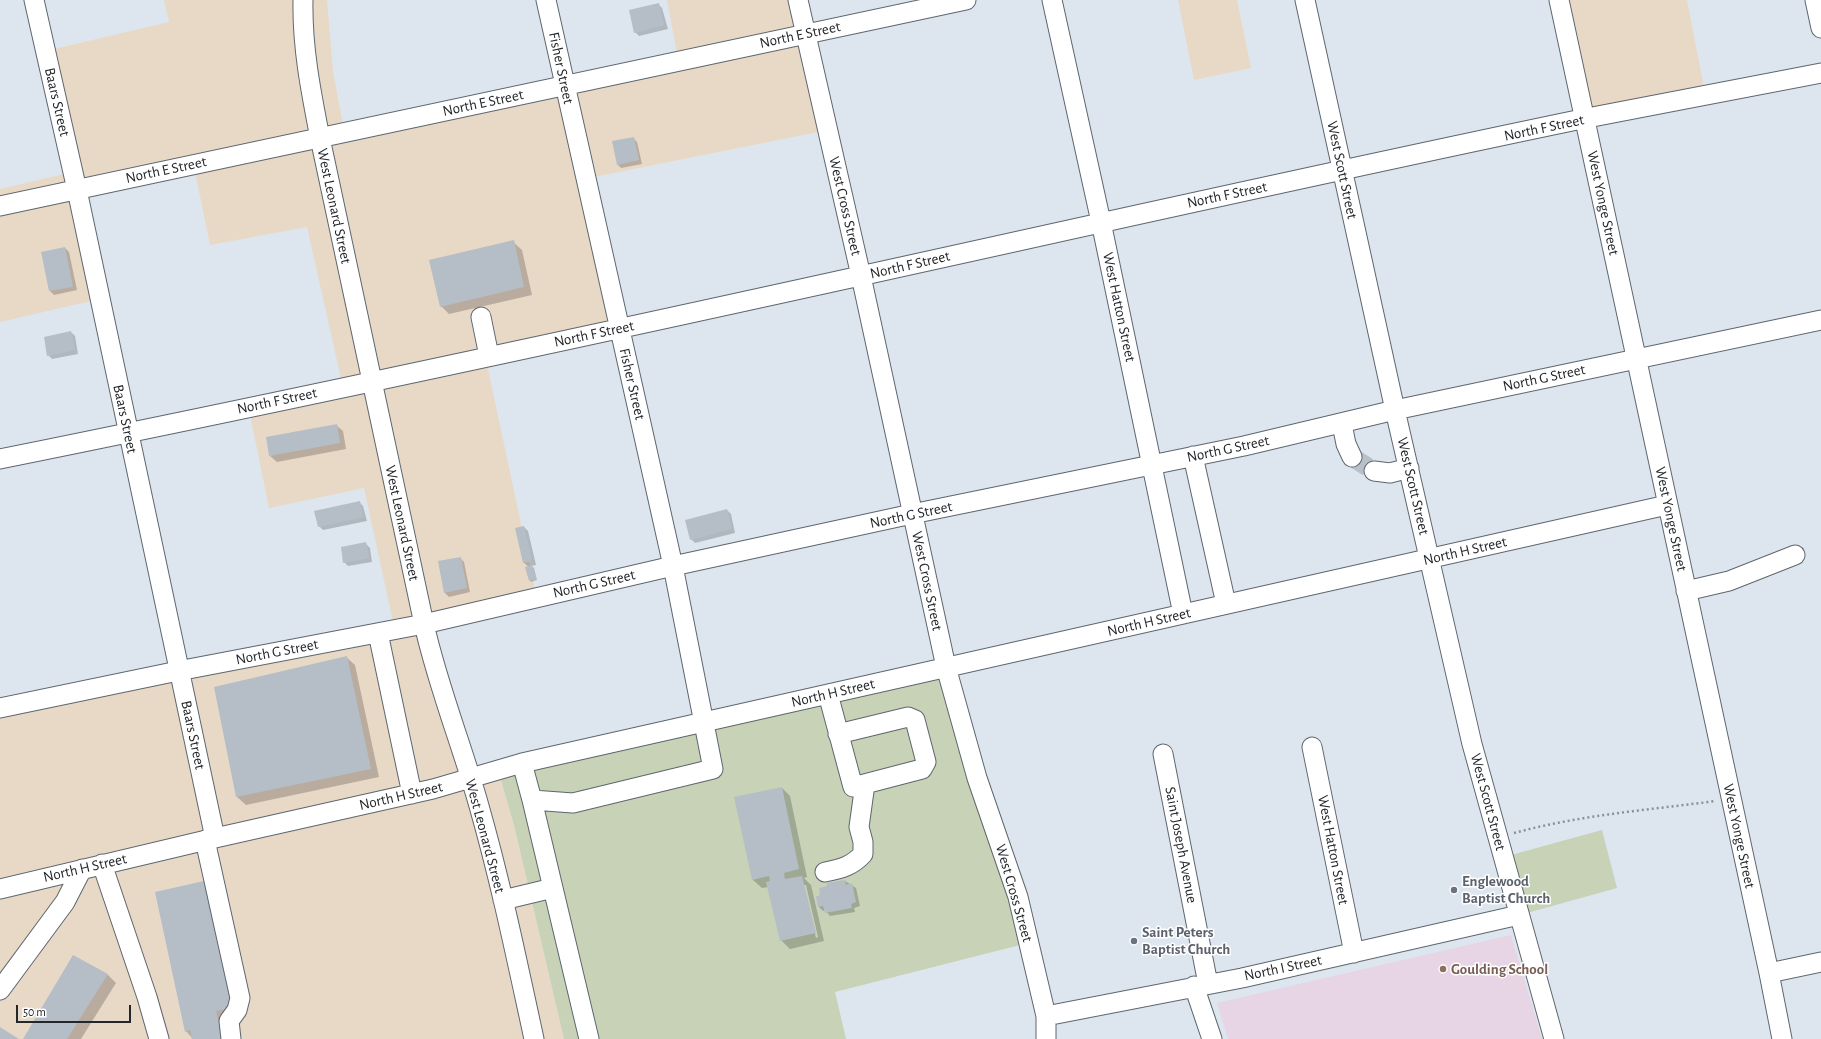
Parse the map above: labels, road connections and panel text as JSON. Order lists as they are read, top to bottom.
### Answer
{
  "streets": {
    "street": [
      "North E Street",
      "Fisher Street",
      "Baars Street",
      "North F Street",
      "West Scott Street",
      "West Yonge Street",
      "West Leonard Street",
      "West Cross Street",
      "West Hatton Street",
      "North G Street",
      "North H Street",
      "Saint Joseph Avenue",
      "North I Street"
    ]
  },
  "crossings": [
    ["North E Street", "Fisher Street"],
    ["North E Street", "Baars Street"],
    ["North E Street", "West Leonard Street"],
    ["North E Street", "West Cross Street"],
    ["Fisher Street", "North F Street"],
    ["Fisher Street", "North G Street"],
    ["Fisher Street", "North H Street"],
    ["Baars Street", "North F Street"],
    ["Baars Street", "North G Street"],
    ["Baars Street", "North H Street"],
    ["North F Street", "West Scott Street"],
    ["North F Street", "West Yonge Street"],
    ["North F Street", "West Leonard Street"],
    ["North F Street", "West Cross Street"],
    ["North F Street", "West Hatton Street"],
    ["West Scott Street", "North G Street"],
    ["West Scott Street", "North H Street"],
    ["West Scott Street", "North I Street"],
    ["West Yonge Street", "North G Street"],
    ["West Yonge Street", "North H Street"],
    ["West Leonard Street", "North G Street"],
    ["West Leonard Street", "North H Street"],
    ["West Cross Street", "North G Street"],
    ["West Cross Street", "North H Street"],
    ["West Cross Street", "North I Street"],
    ["West Hatton Street", "North G Street"],
    ["West Hatton Street", "North H Street"],
    ["West Hatton Street", "North I Street"],
    ["Saint Joseph Avenue", "North I Street"]
  ],
  "places": ["Englewood Baptist Church", "Saint Peters Baptist Church", "Goulding School"],
  "scale_bar": "50 m"
}
